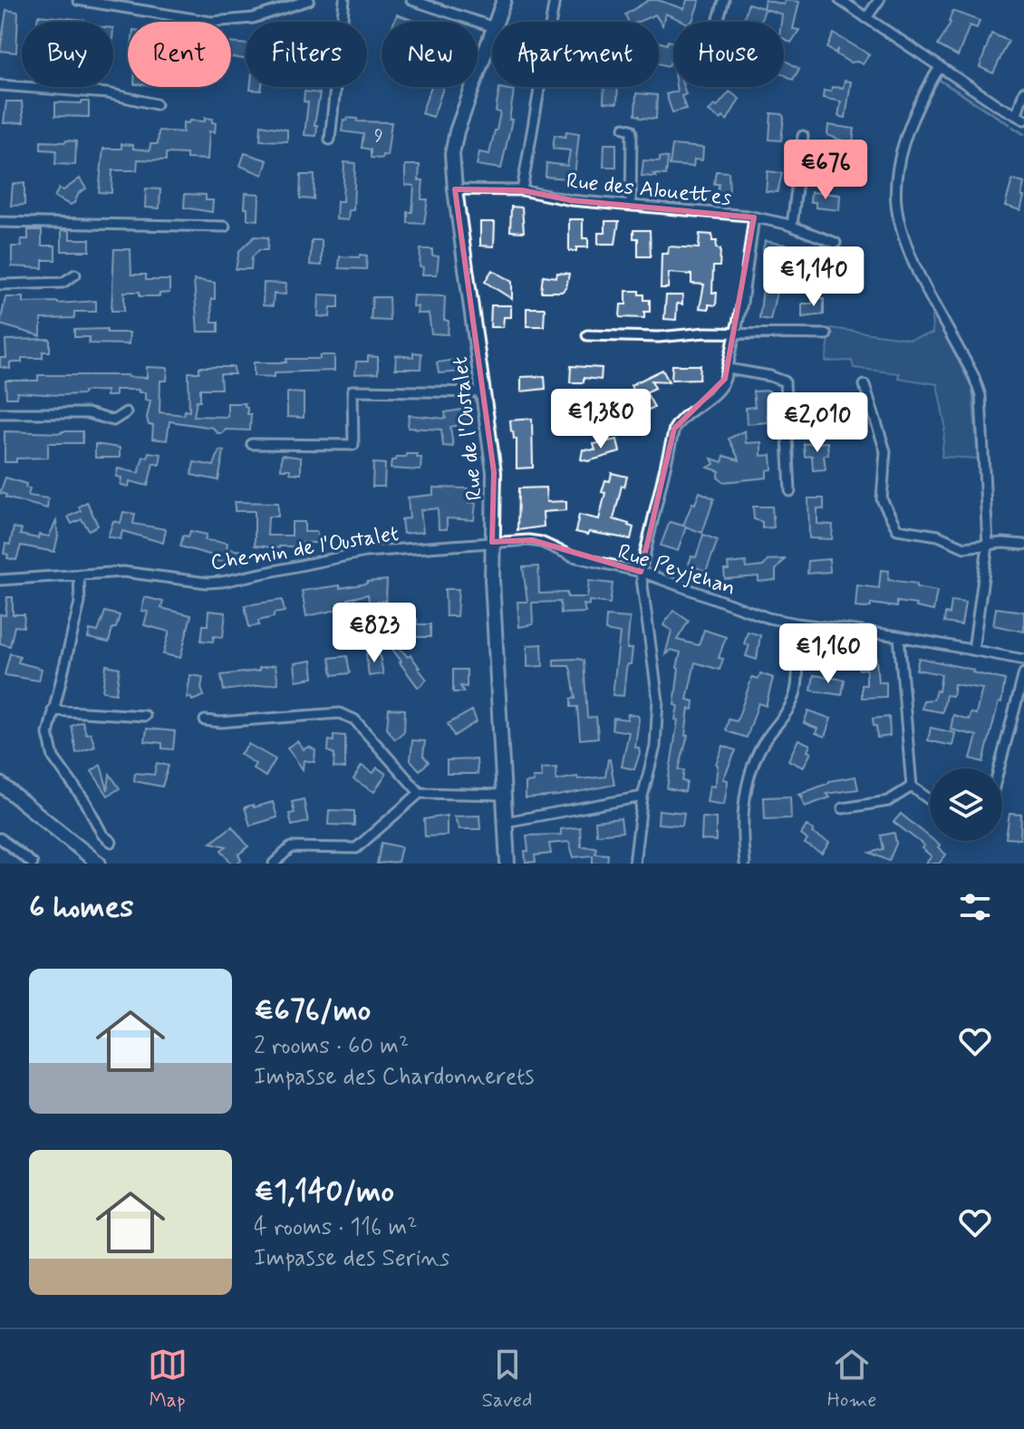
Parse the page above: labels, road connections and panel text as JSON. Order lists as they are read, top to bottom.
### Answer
{
  "streets": {
    "street": [
      "Rue des Alouettes",
      "Rue de l'Oustalet",
      "Chemin de l'Oustalet",
      "Rue Peyjehan"
    ]
  },
  "crossings": [
    ["Rue des Alouettes", "Rue de l'Oustalet"],
    ["Rue de l'Oustalet", "Chemin de l'Oustalet"],
    ["Rue de l'Oustalet", "Rue Peyjehan"],
    ["Chemin de l'Oustalet", "Rue Peyjehan"]
  ],
  "house_numbers": ["9"],
  "page": {
    "chip": [
      "Buy",
      "Rent",
      "Filters",
      "New",
      "Apartment",
      "House"
    ],
    "price": [
      "€676",
      "€1,140",
      "€1,380",
      "€2,010",
      "€823",
      "€1,160"
    ],
    "heading": "6 homes",
    "list": [
      {
        "name": "€676/mo",
        "note": "2 rooms · 60 m² · Impasse des Chardonnerets"
      },
      {
        "name": "€1,140/mo",
        "note": "4 rooms · 116 m² · Impasse des Serins"
      }
    ],
    "tabs": ["Map", "Saved", "Home"]
  }
}
